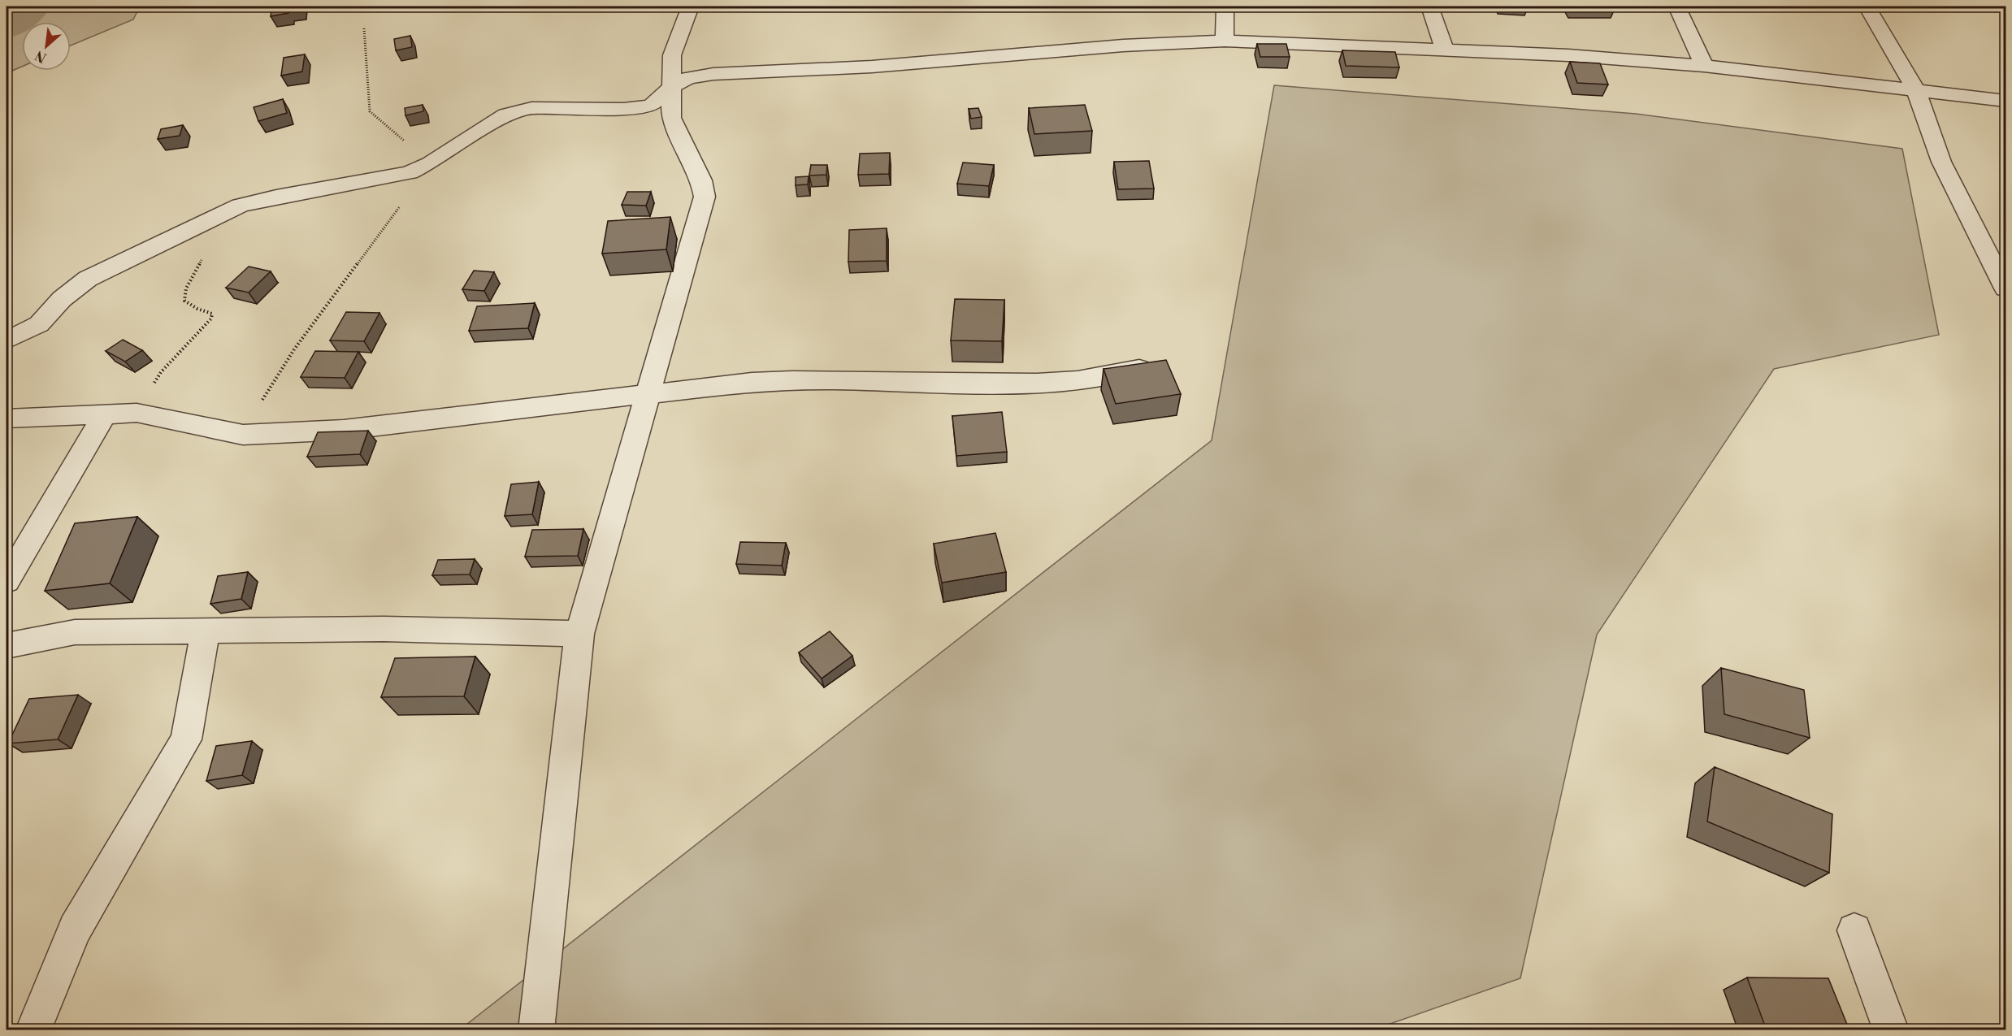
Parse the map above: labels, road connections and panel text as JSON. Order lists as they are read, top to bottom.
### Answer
{
  "north": "bottom left"
}
